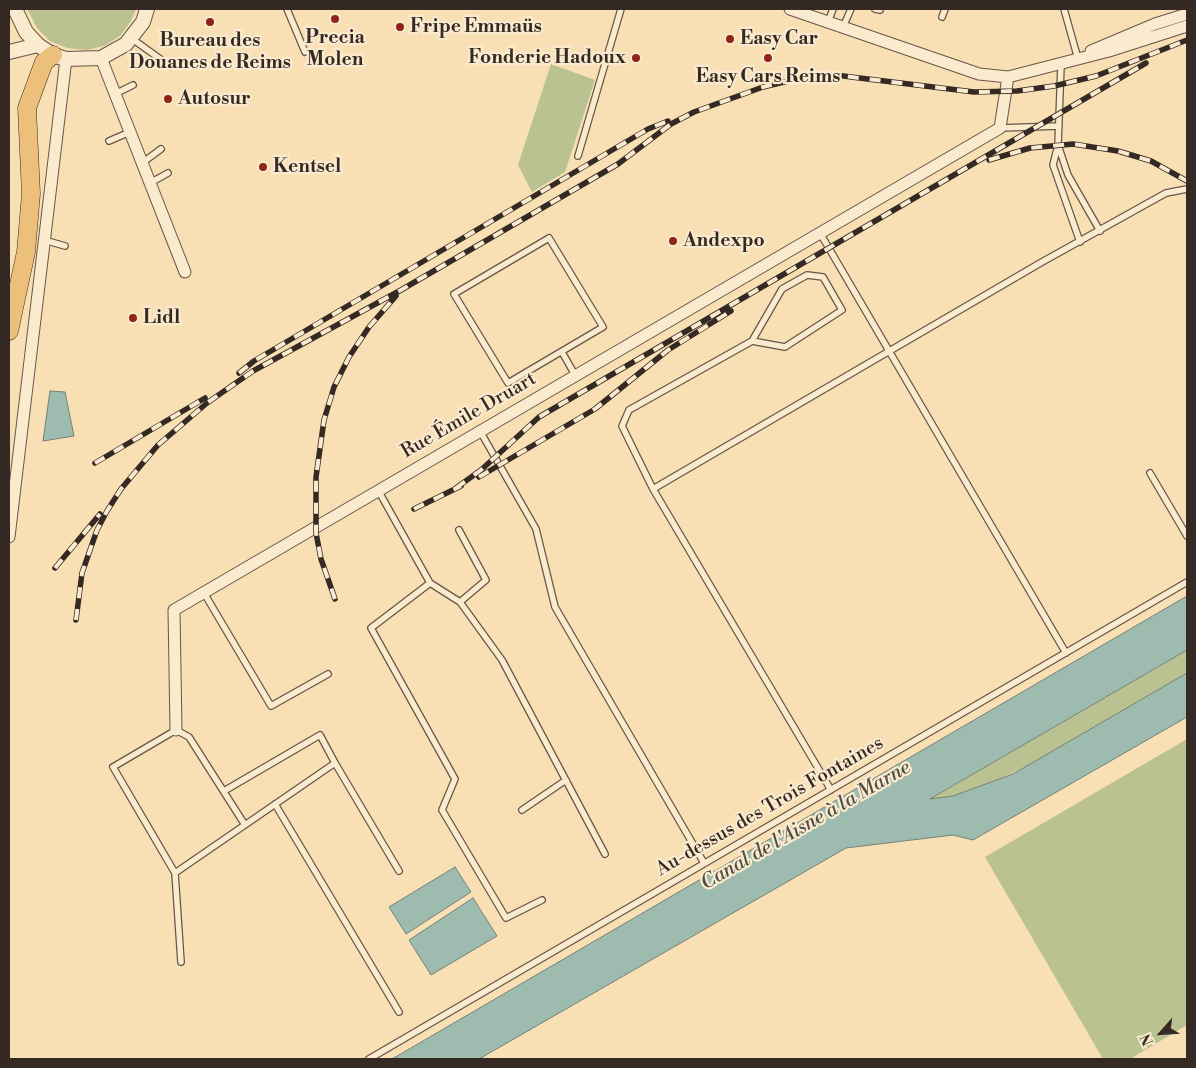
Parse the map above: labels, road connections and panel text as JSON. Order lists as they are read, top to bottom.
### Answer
{
  "streets": {
    "street": ["Rue Émile Druart"],
    "lane": ["Au-dessus des Trois Fontaines"]
  },
  "water": ["Canal de l'Aisne à la Marne"],
  "places": [
    "Precia Molen",
    "Bureau des Douanes de Reims",
    "Fripe Emmaüs",
    "Easy Car",
    "Fonderie Hadoux",
    "Easy Cars Reims",
    "Autosur",
    "Kentsel",
    "Andexpo",
    "Lidl"
  ],
  "north": "bottom left"
}
